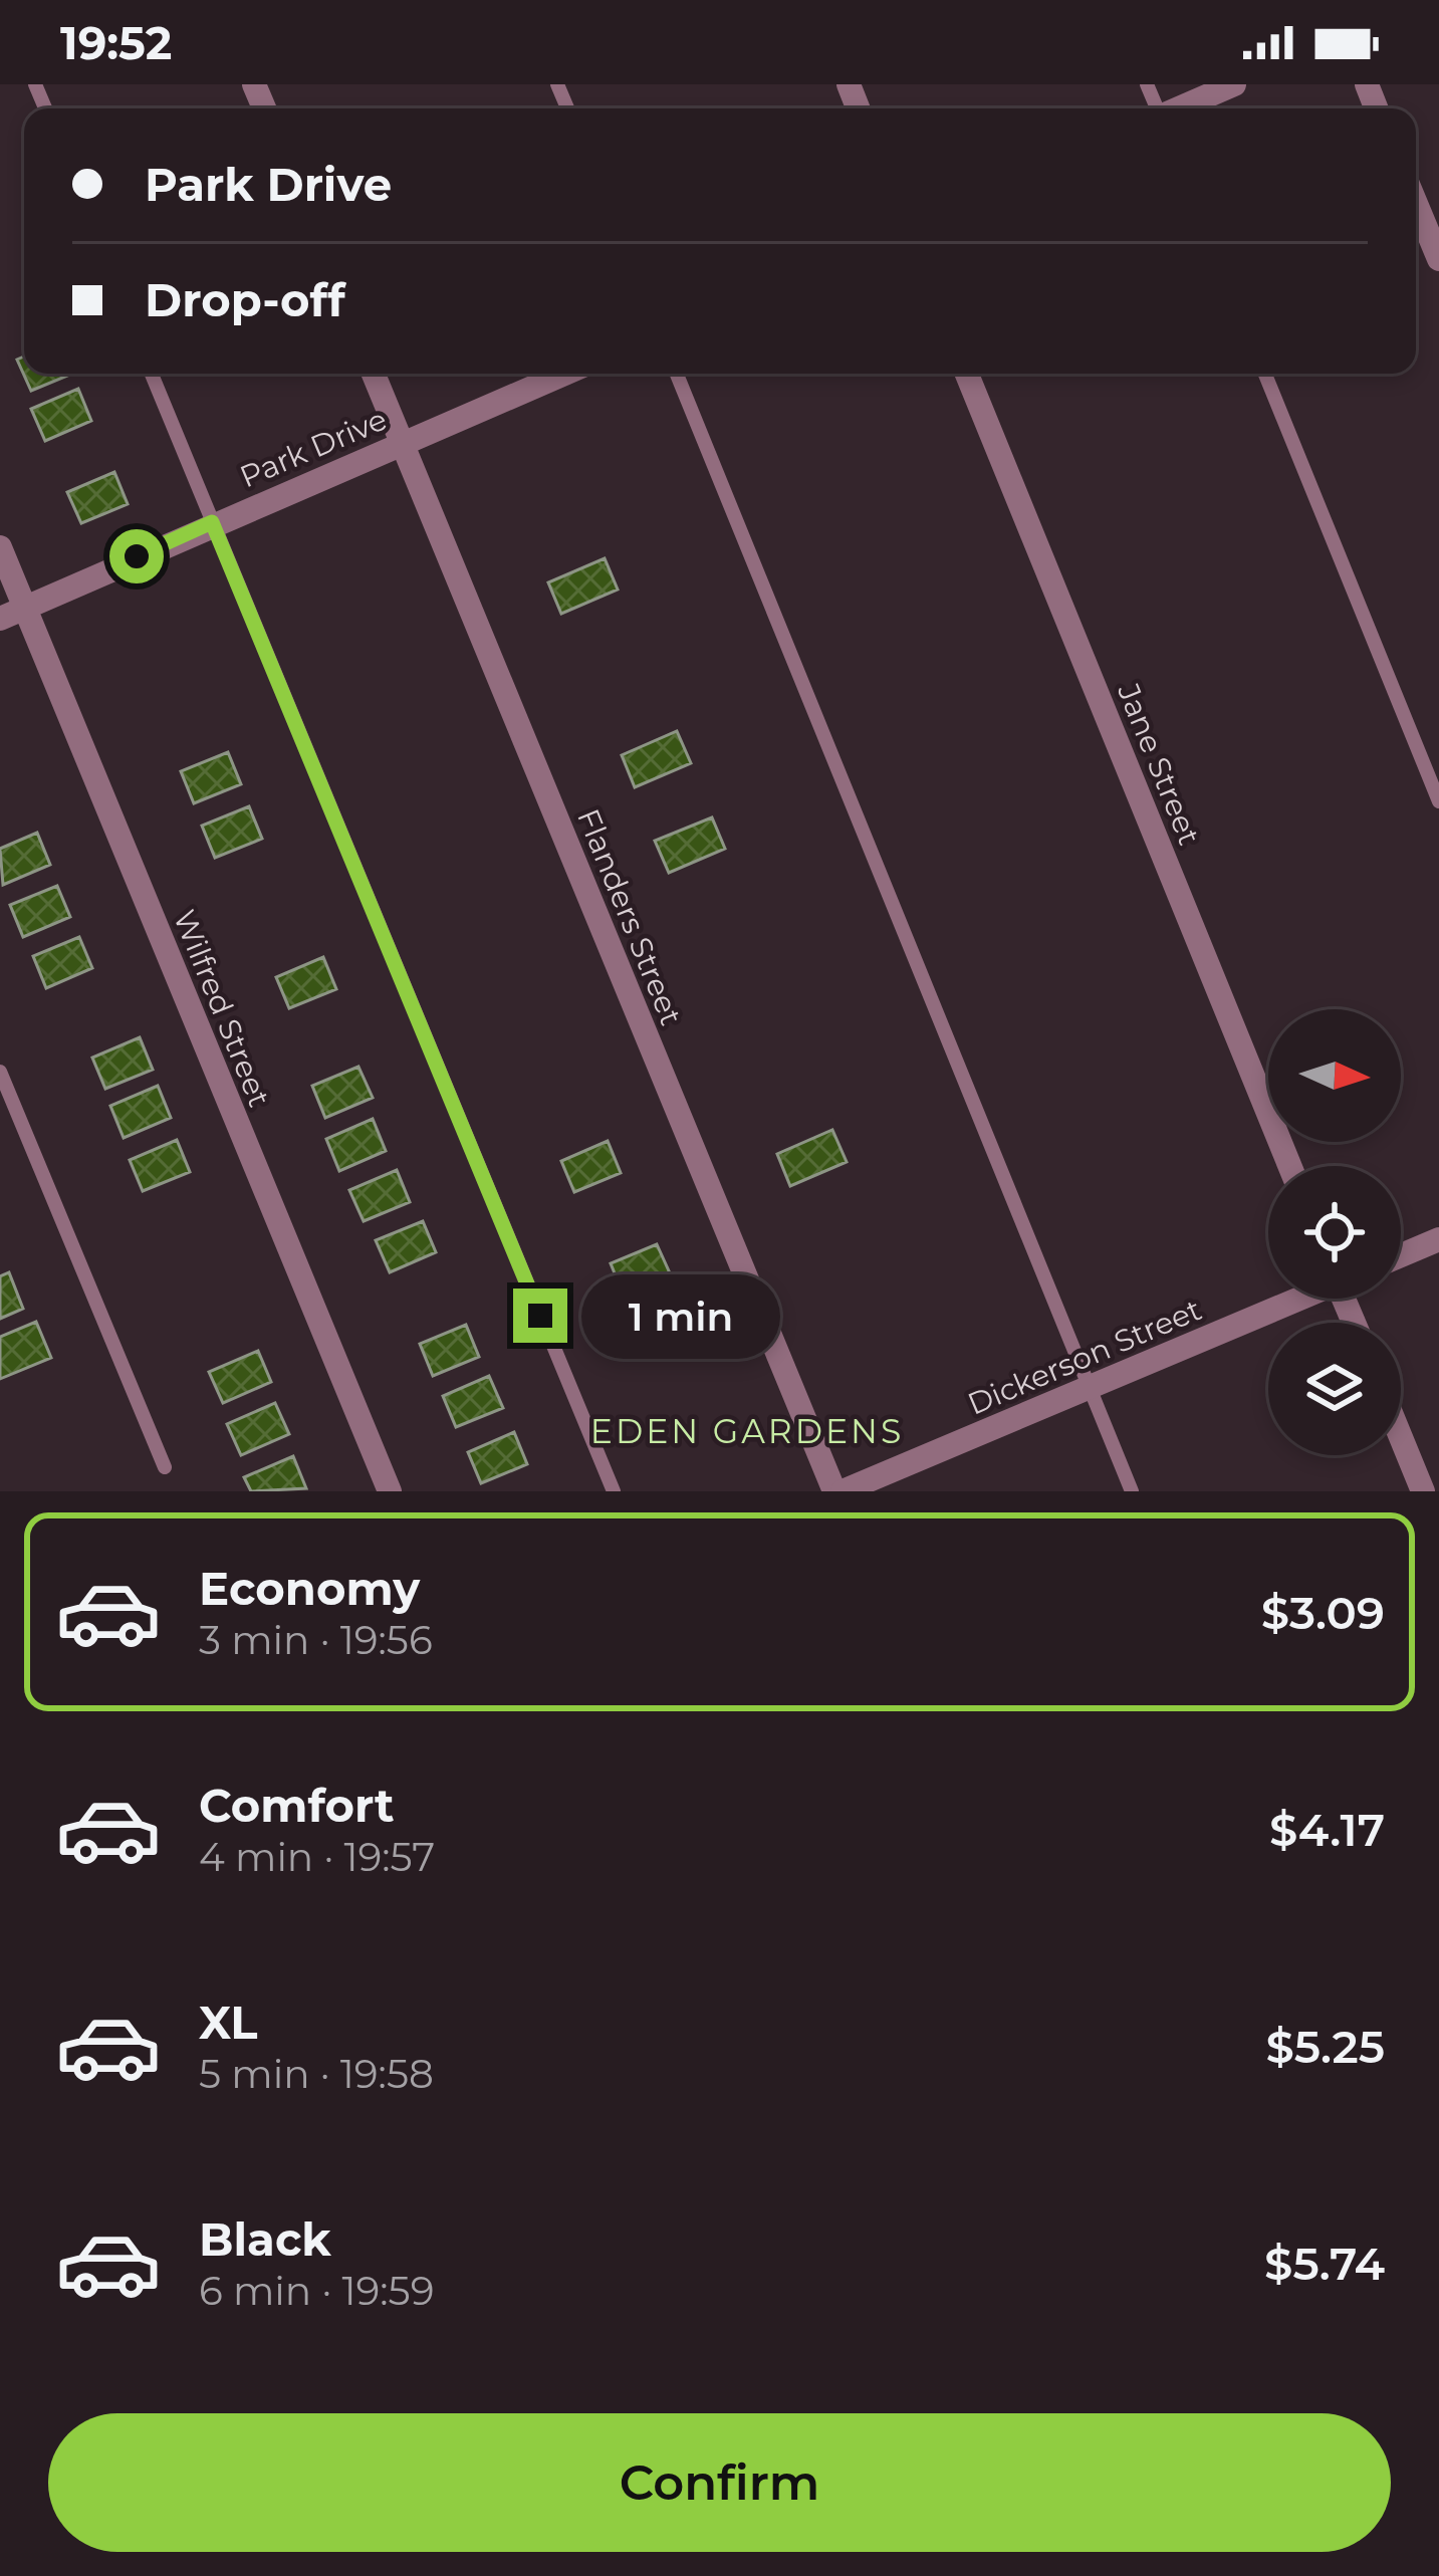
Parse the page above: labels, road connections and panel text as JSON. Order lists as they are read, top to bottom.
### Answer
{
  "streets": {
    "street": [
      "Park Drive",
      "Jane Street",
      "Flanders Street",
      "Wilfred Street",
      "Dickerson Street"
    ]
  },
  "crossings": [
    ["Park Drive", "Flanders Street"],
    ["Park Drive", "Wilfred Street"],
    ["Flanders Street", "Dickerson Street"]
  ],
  "districts": ["EDEN GARDENS"],
  "north": "right",
  "page": {
    "status": "19:52",
    "banner": ["Park Drive", "Drop-off"],
    "bubble": "1 min",
    "list": [
      {
        "name": "Economy",
        "note": "3 min · 19:56",
        "value": "$3.09"
      },
      {
        "name": "Comfort",
        "note": "4 min · 19:57",
        "value": "$4.17"
      },
      {
        "name": "XL",
        "note": "5 min · 19:58",
        "value": "$5.25"
      },
      {
        "name": "Black",
        "note": "6 min · 19:59",
        "value": "$5.74"
      }
    ],
    "buttons": "Confirm"
  }
}
